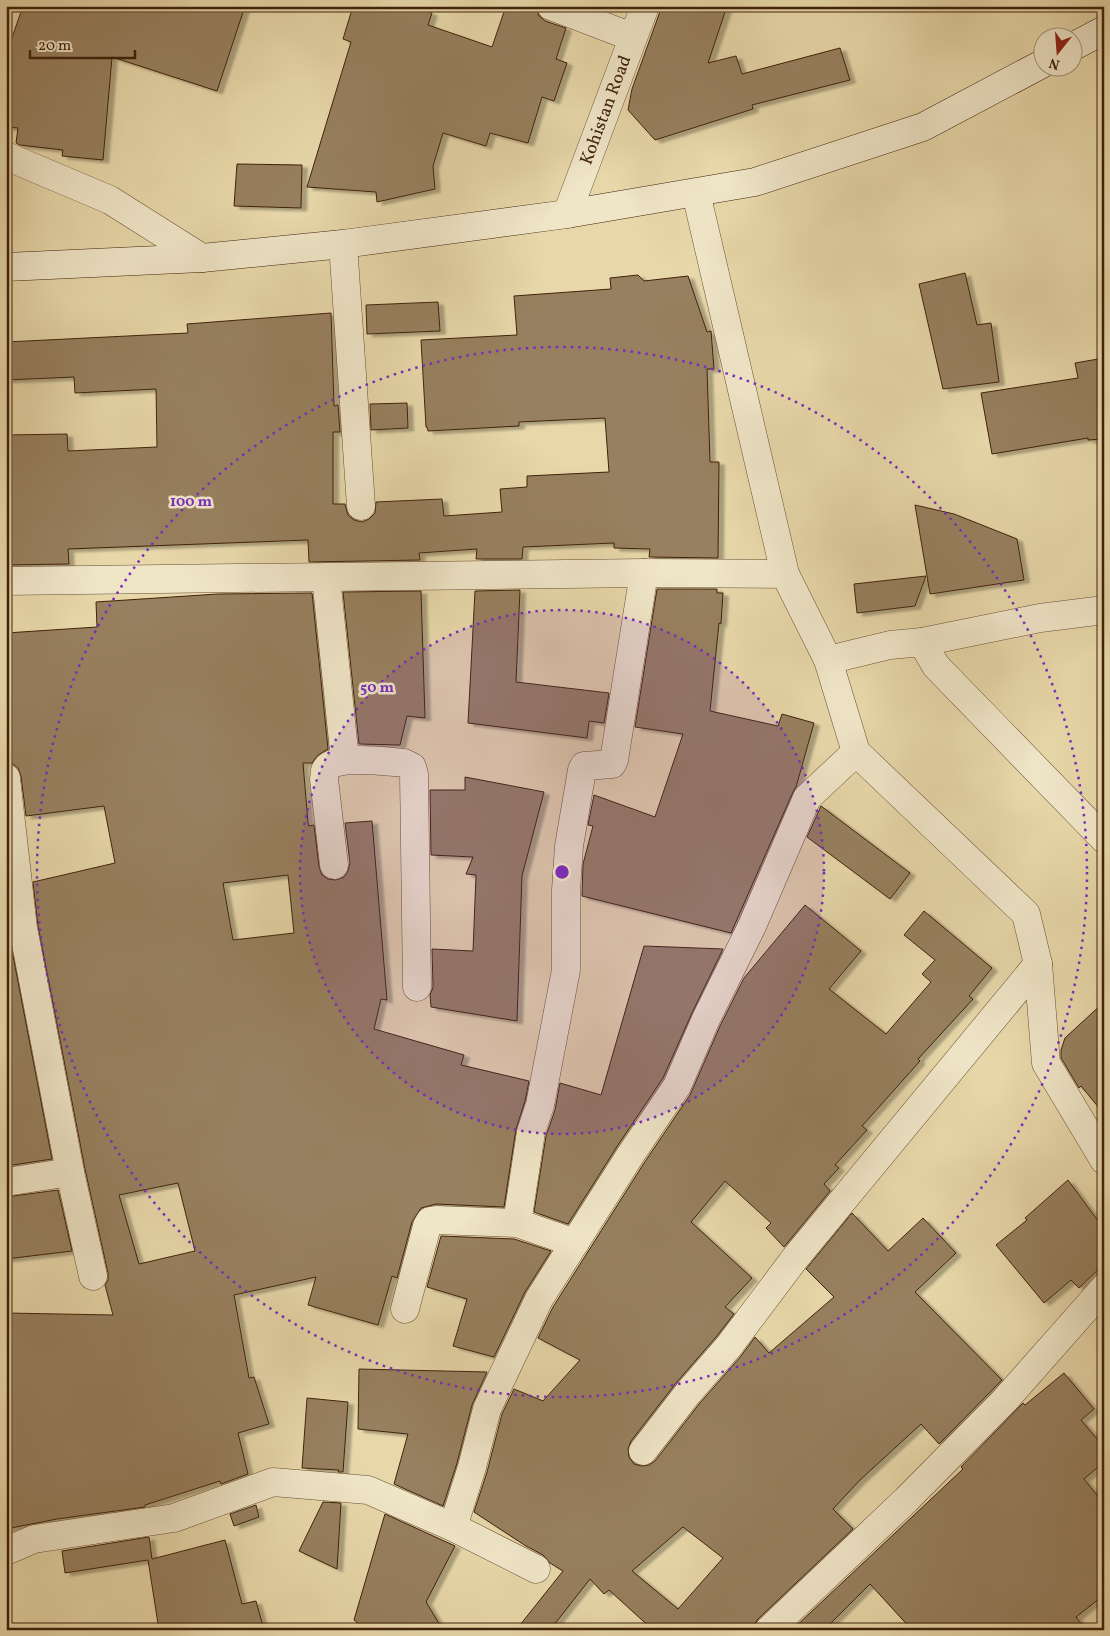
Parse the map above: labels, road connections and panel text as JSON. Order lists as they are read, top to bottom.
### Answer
{
  "streets": {
    "street": ["Kohistan Road"]
  },
  "scale_bar": "20 m",
  "north": "bottom",
  "rings": ["100 m", "50 m"]
}
